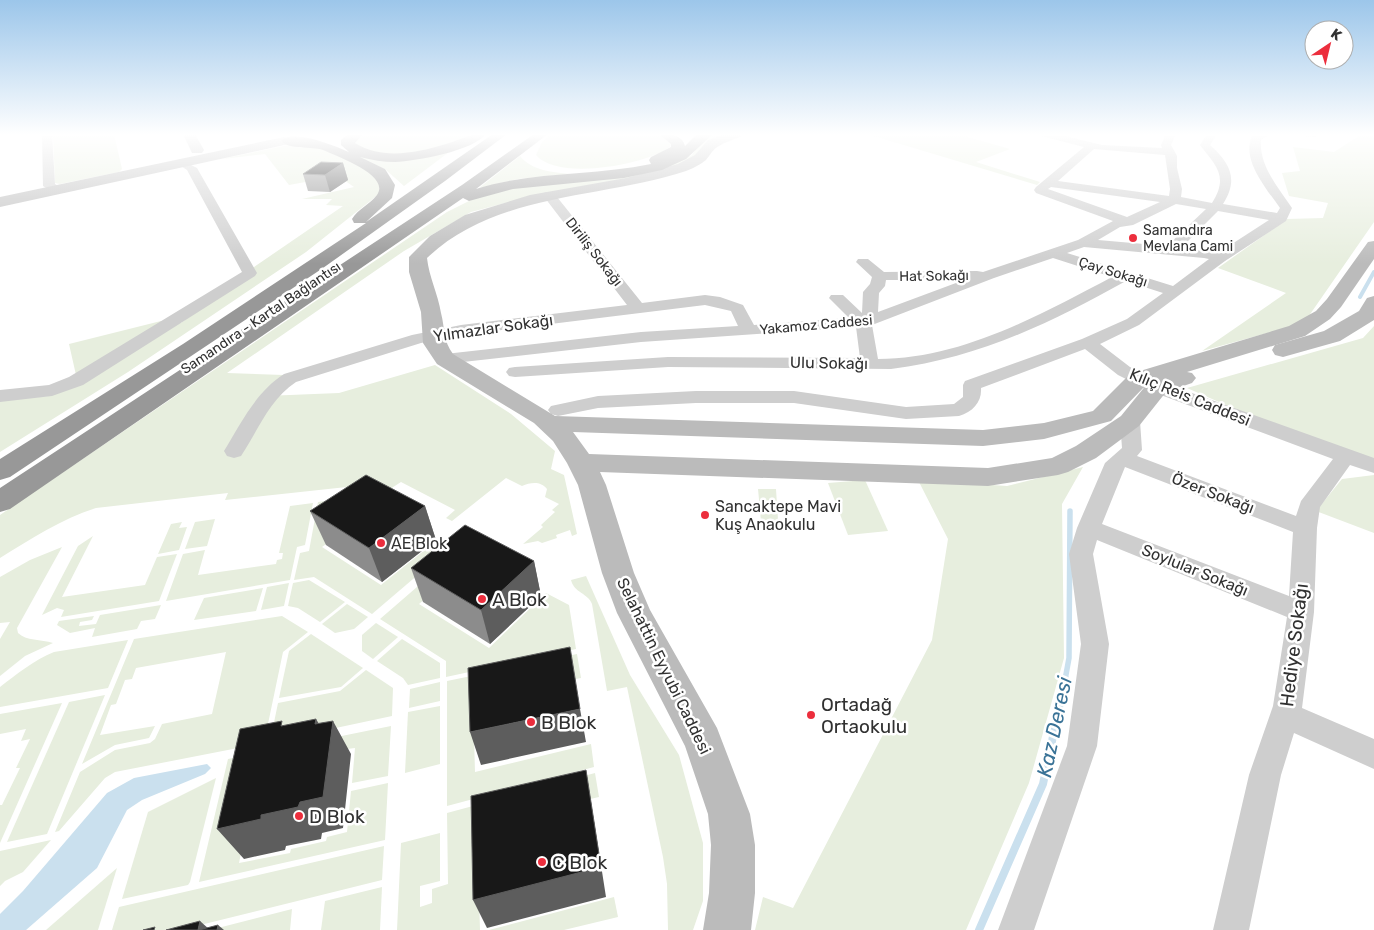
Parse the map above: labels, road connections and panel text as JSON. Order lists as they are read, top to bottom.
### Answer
{
  "streets": {
    "highway": ["Samandıra - Kartal Bağlantısı"],
    "main road": ["Selahattin Eyyubi Caddesi"],
    "street": [
      "Diriliş Sokağı",
      "Çay Sokağı",
      "Hat Sokağı",
      "Yakamoz Caddesi",
      "Yılmazlar Sokağı",
      "Ulu Sokağı",
      "Kılıç Reis Caddesi",
      "Özer Sokağı",
      "Soylular Sokağı",
      "Hediye Sokağı"
    ]
  },
  "crossings": [
    ["Diriliş Sokağı", "Yılmazlar Sokağı"],
    ["Diriliş Sokağı", "Selahattin Eyyubi Caddesi"],
    ["Çay Sokağı", "Yakamoz Caddesi"],
    ["Çay Sokağı", "Ulu Sokağı"],
    ["Hat Sokağı", "Yakamoz Caddesi"],
    ["Yakamoz Caddesi", "Yılmazlar Sokağı"],
    ["Yakamoz Caddesi", "Selahattin Eyyubi Caddesi"],
    ["Yılmazlar Sokağı", "Selahattin Eyyubi Caddesi"],
    ["Kılıç Reis Caddesi", "Hediye Sokağı"],
    ["Özer Sokağı", "Hediye Sokağı"],
    ["Soylular Sokağı", "Hediye Sokağı"]
  ],
  "water": ["Kaz Deresi"],
  "places": [
    "Samandıra Mevlana Cami",
    "Sancaktepe Mavi Kuş Anaokulu",
    "AE Blok",
    "A Blok",
    "Ortadağ Ortaokulu",
    "B Blok",
    "D Blok",
    "C Blok"
  ],
  "north": "top right"
}
